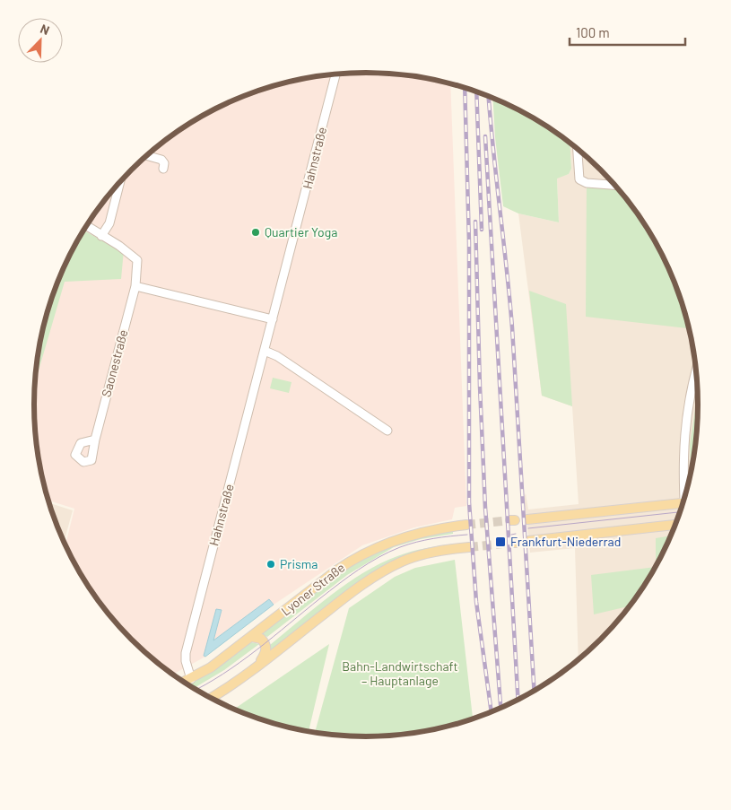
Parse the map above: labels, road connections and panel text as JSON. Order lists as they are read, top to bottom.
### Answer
{
  "streets": {
    "main road": ["Lyoner Straße"],
    "street": ["Hahnstraße", "Saonestraße"]
  },
  "crossings": [
    ["Hahnstraße", "Lyoner Straße"]
  ],
  "parks": ["Bahn-Landwirtschaft – Hauptanlage"],
  "places": {
    "other": ["Quartier Yoga", "Prisma"],
    "transit": ["Frankfurt-Niederrad"]
  },
  "scale_bar": "100 m",
  "north": "top right"
}
